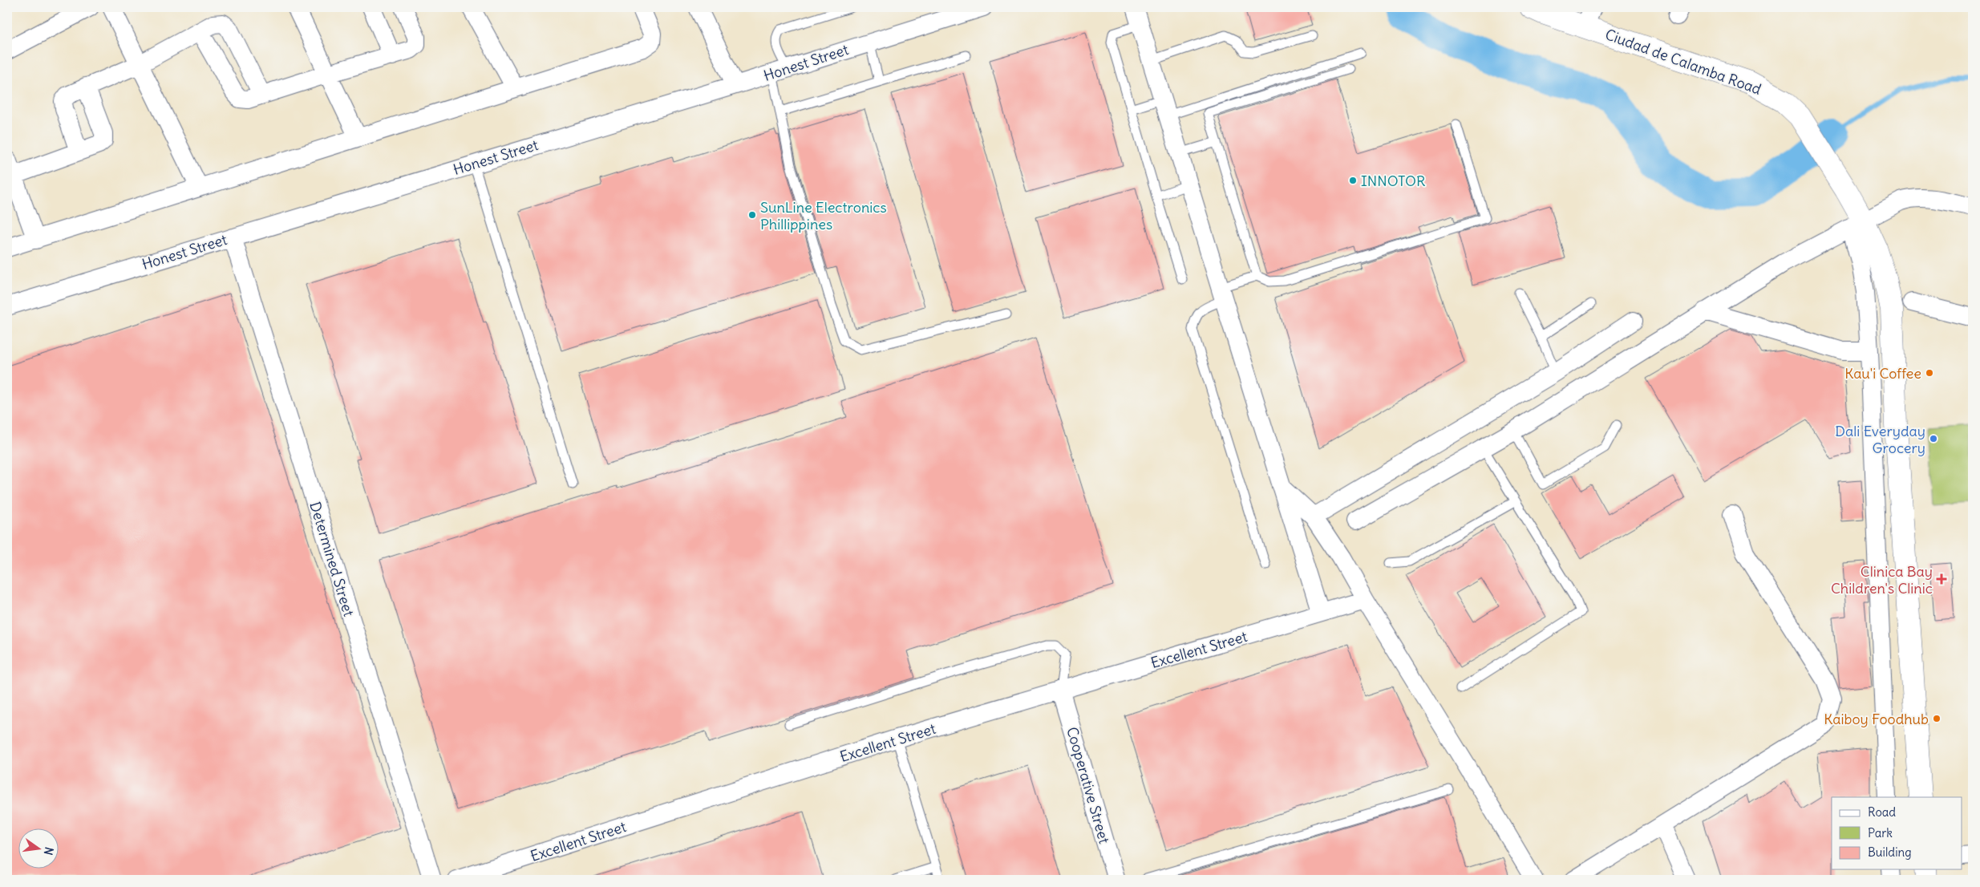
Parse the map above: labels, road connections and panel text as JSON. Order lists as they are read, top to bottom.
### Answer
{
  "streets": {
    "main road": ["Ciudad de Calamba Road"],
    "street": [
      "Honest Street",
      "Determined Street",
      "Excellent Street",
      "Cooperative Street"
    ]
  },
  "crossings": [
    ["Honest Street", "Determined Street"],
    ["Excellent Street", "Cooperative Street"]
  ],
  "places": {
    "other": [
      "INNOTOR",
      "SunLine Electronics Phillippines",
      "Kau'i Coffee",
      "Dali Everyday Grocery",
      "Kaiboy Foodhub"
    ],
    "health": ["Clinica Bay Children's Clinic"]
  },
  "legend": ["Road", "Park", "Building"],
  "north": "right"
}
